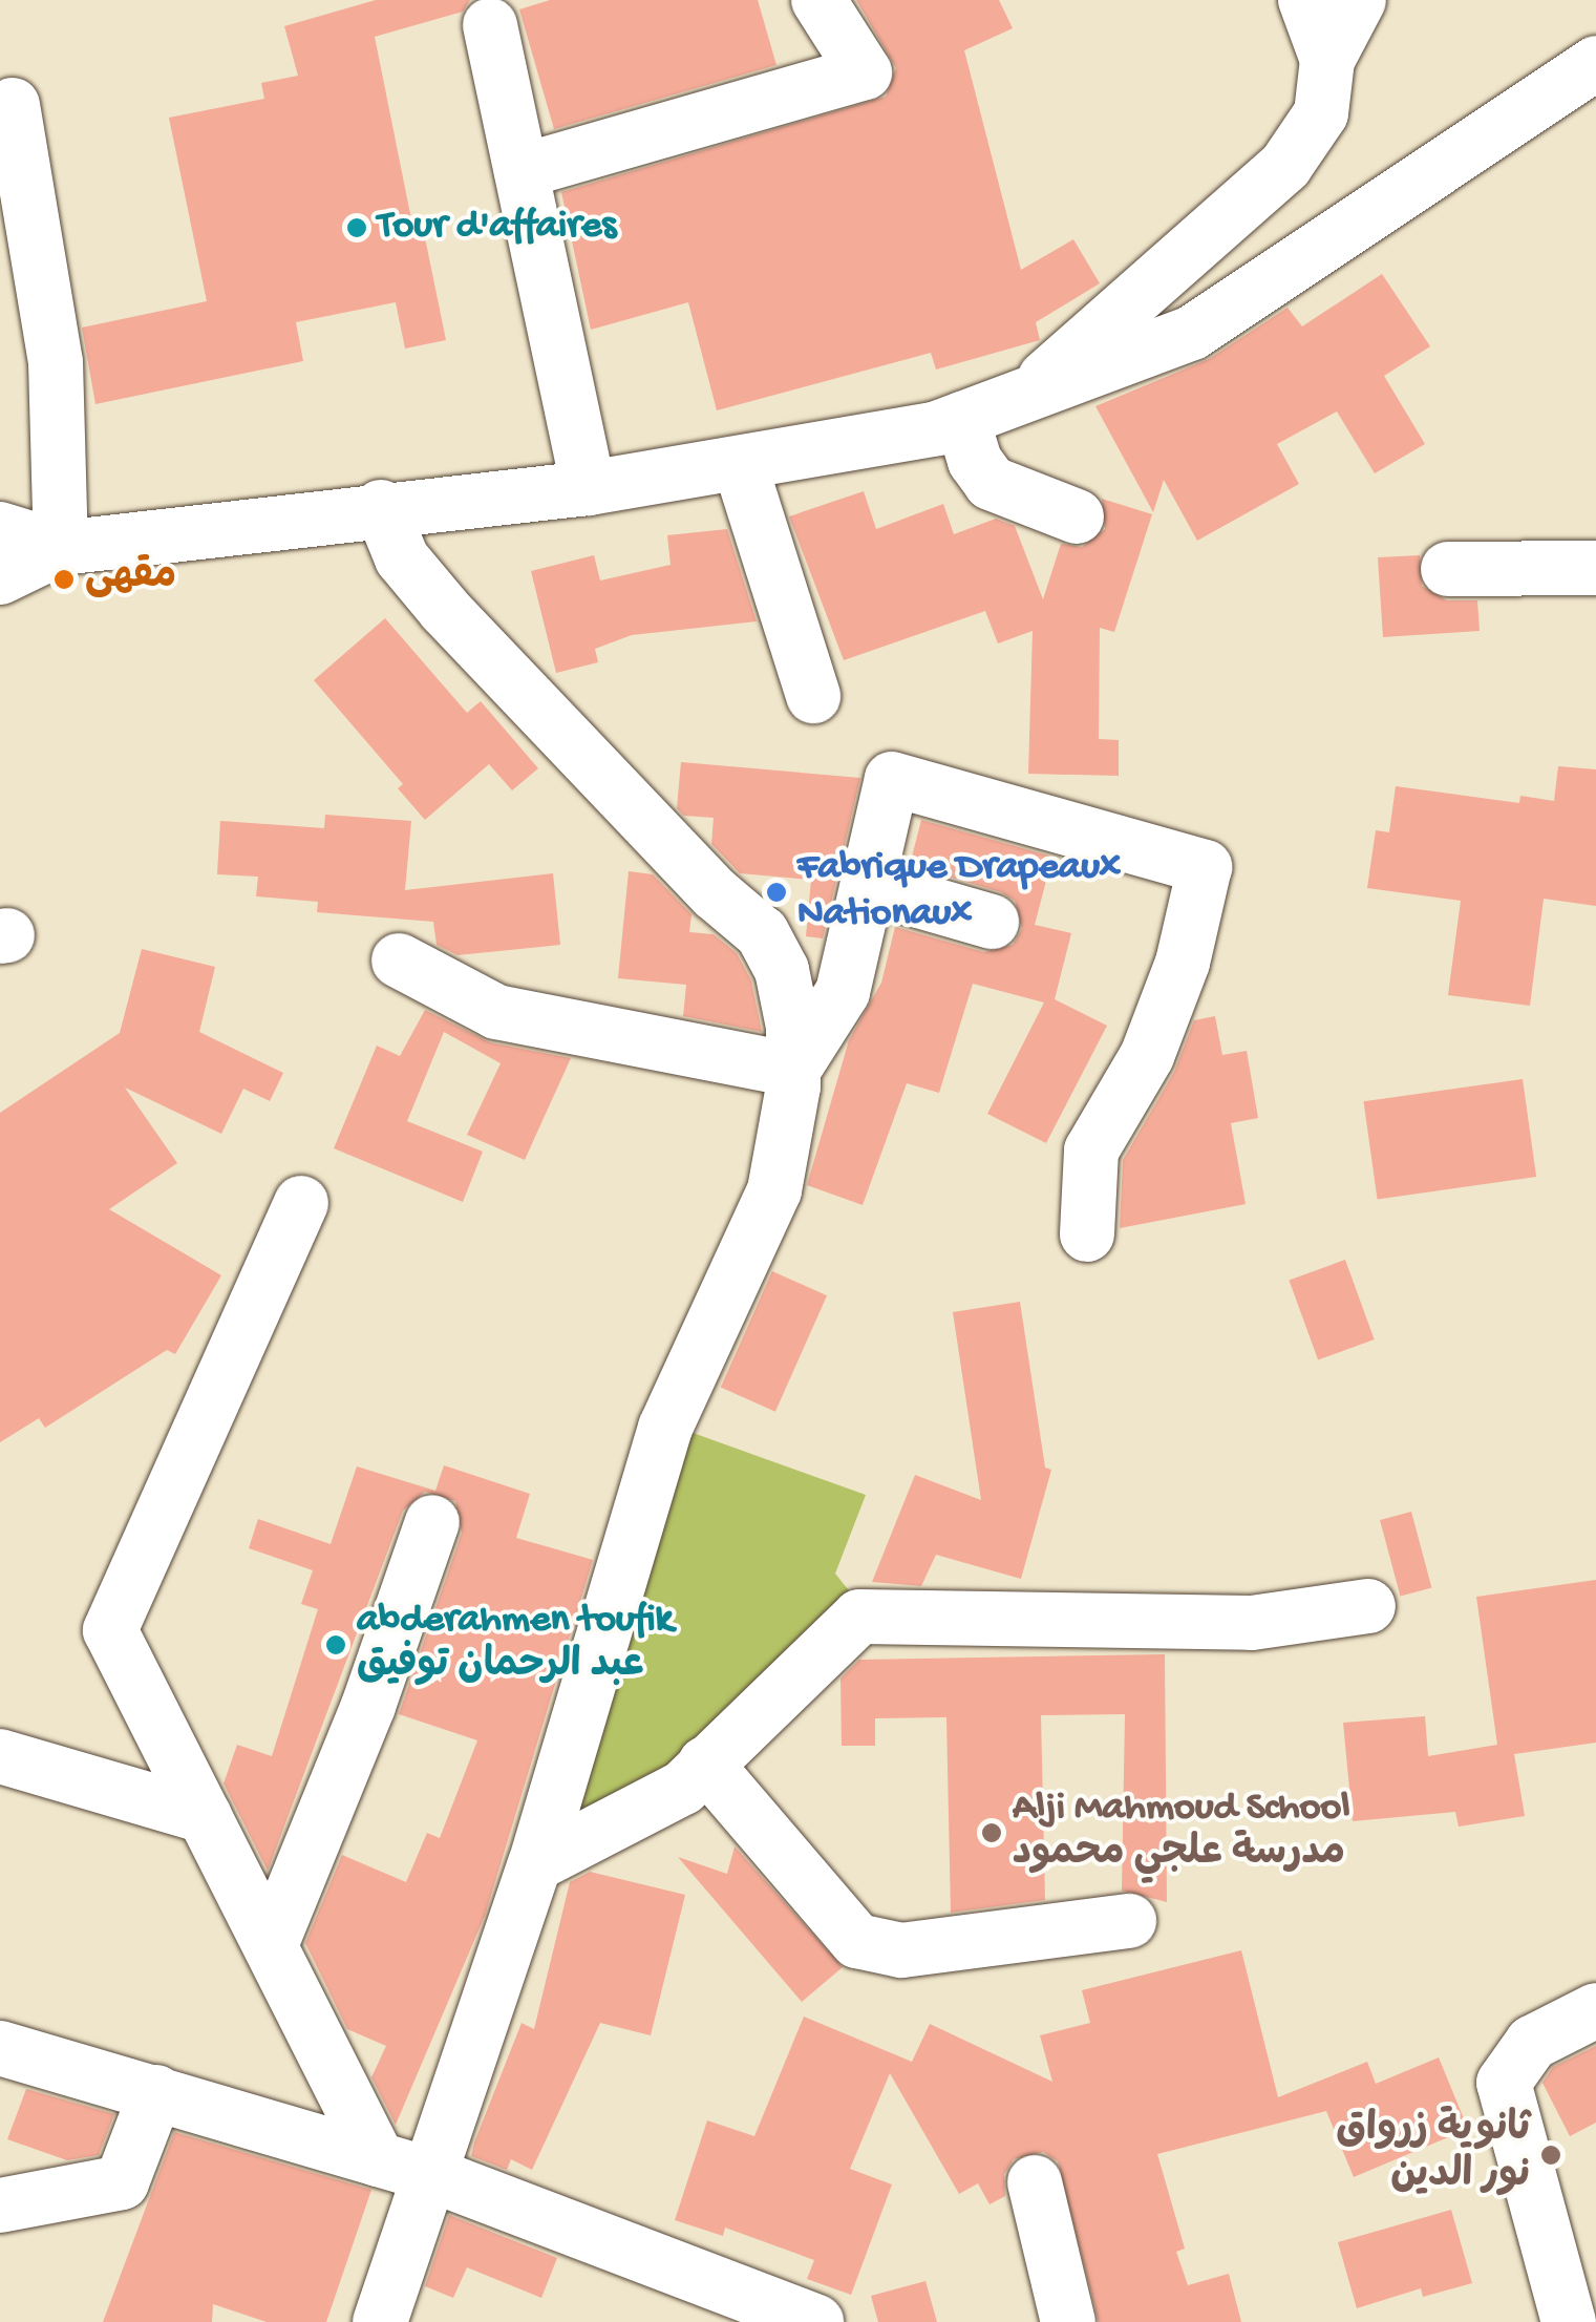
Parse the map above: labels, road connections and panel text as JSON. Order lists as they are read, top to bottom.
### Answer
{
  "places": [
    "Tour d'affaires",
    "مقهى",
    "Fabrique Drapeaux Nationaux",
    "abderahmen toufik عبد الرحمان توفيق",
    "Alji Mahmoud School مدرسة علجي محمود",
    "ثانوية زرواق نور الدين"
  ]
}
